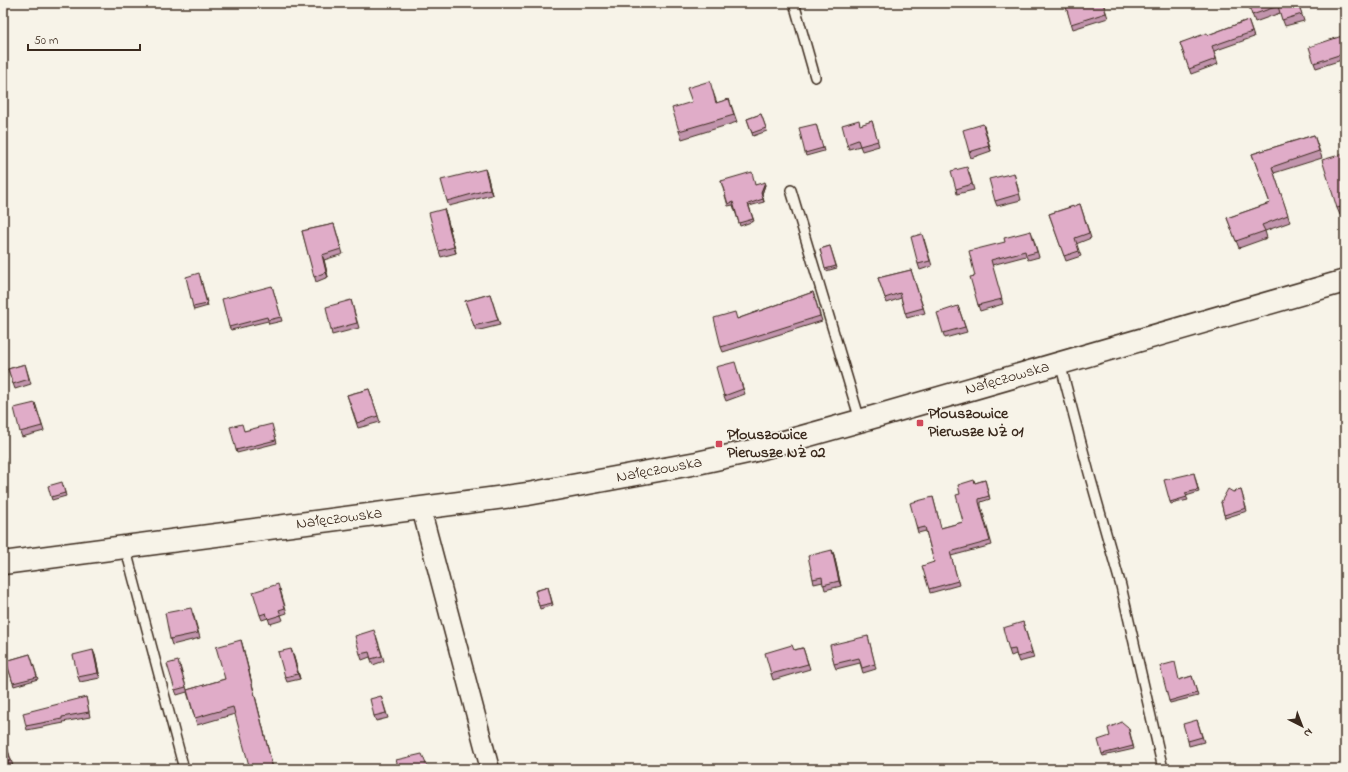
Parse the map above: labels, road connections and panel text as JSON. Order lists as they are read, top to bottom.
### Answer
{
  "streets": {
    "main road": ["Nałęczowska"]
  },
  "places": {
    "transit": ["Płouszowice Pierwsze NŻ 01", "Płouszowice Pierwsze NŻ 02"]
  },
  "scale_bar": "50 m",
  "north": "bottom right"
}
